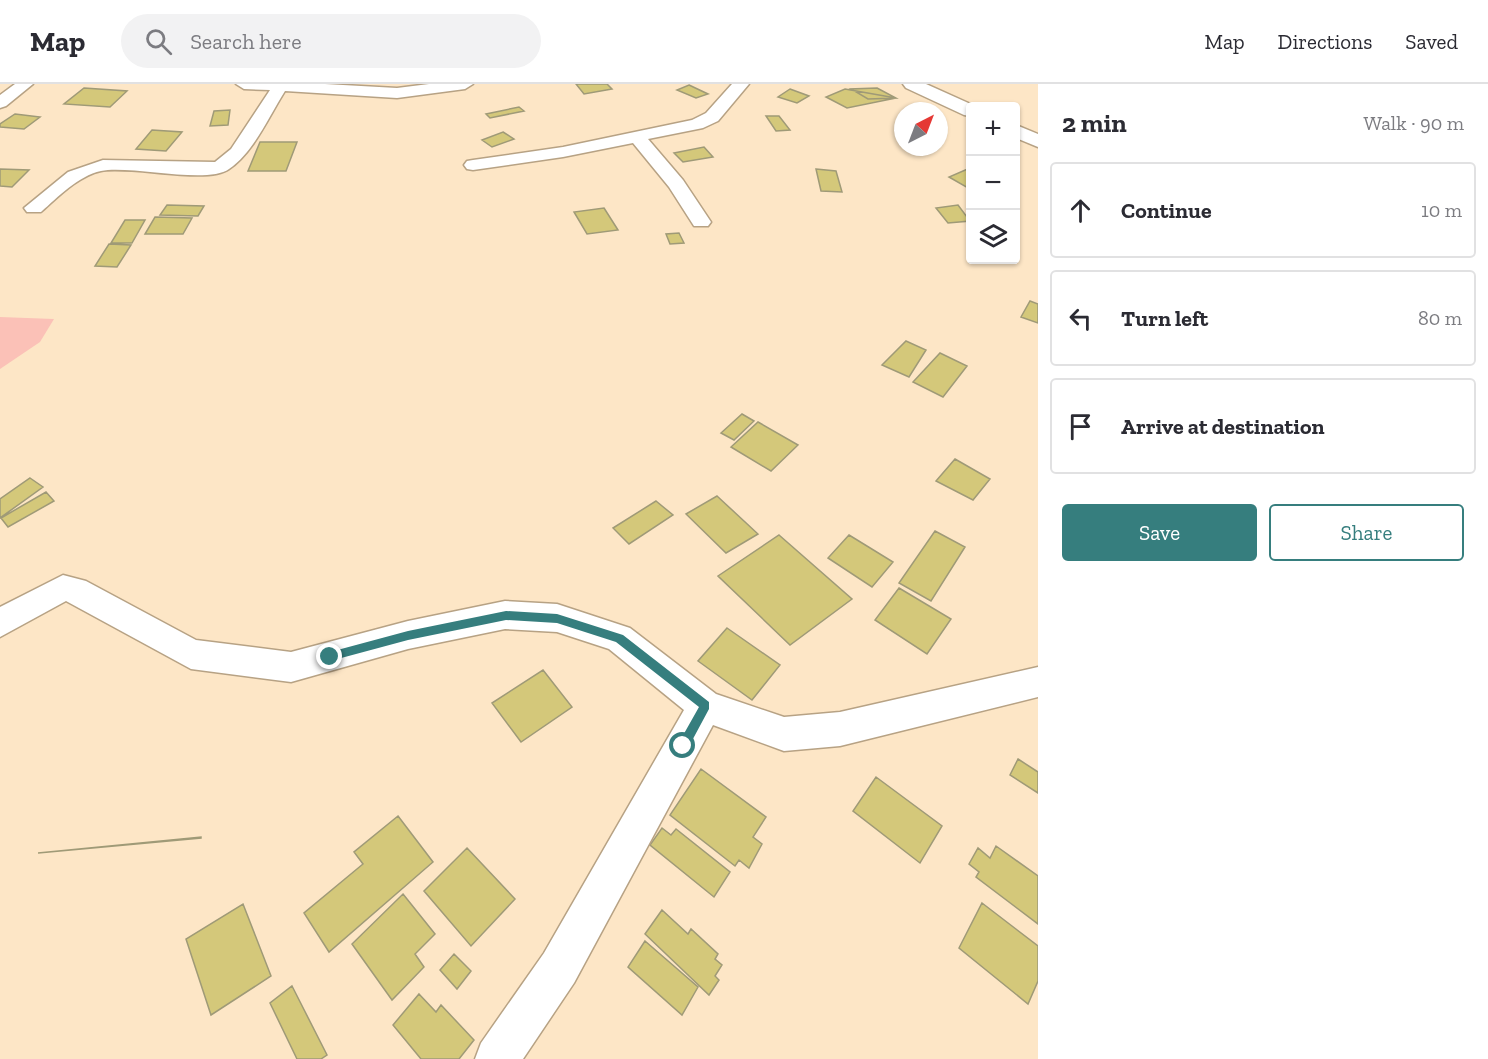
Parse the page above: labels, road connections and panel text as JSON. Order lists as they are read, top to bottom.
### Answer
{
  "north": "top right",
  "page": {
    "header": "Map",
    "search": "Search here",
    "nav": ["Map", "Directions", "Saved"],
    "heading": ["2 min", "Walk · 90 m"],
    "map_buttons": ["+", "−"],
    "list": [
      ["Continue", "10 m"],
      ["Turn left", "80 m"],
      "Arrive at destination"
    ],
    "buttons": ["Save", "Share"]
  }
}
